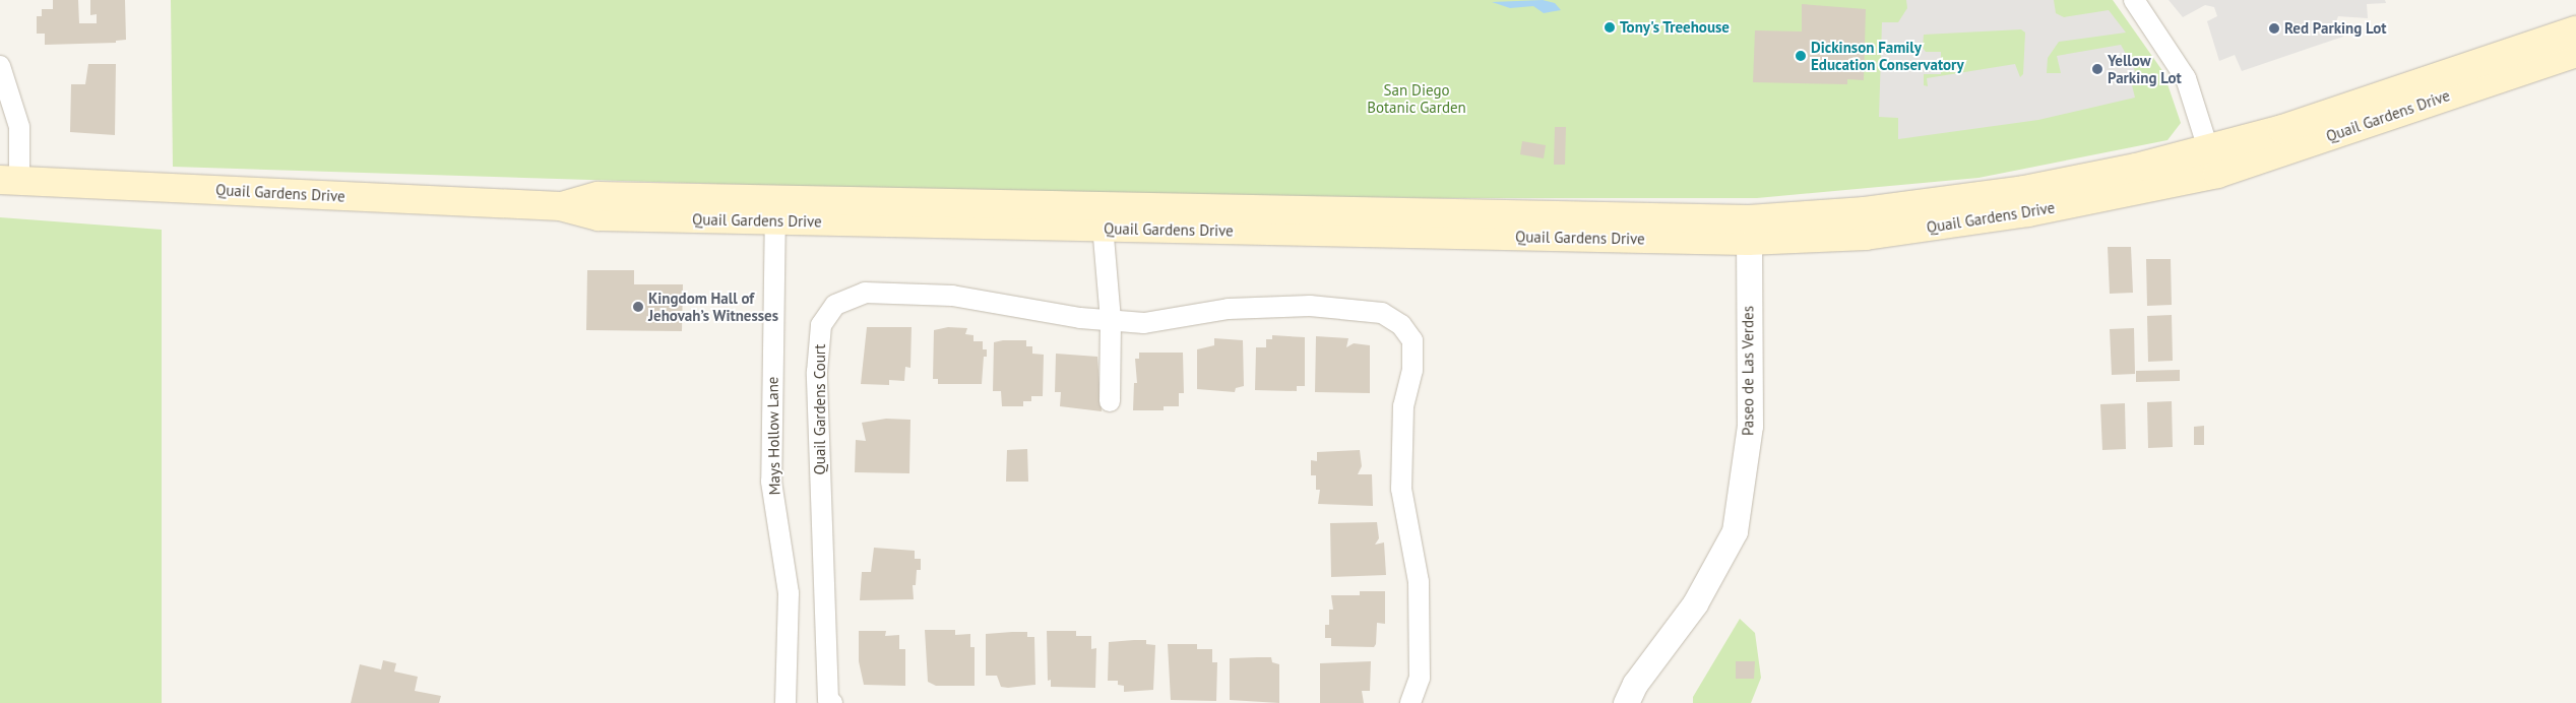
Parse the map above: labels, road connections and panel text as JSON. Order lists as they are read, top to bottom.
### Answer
{
  "streets": {
    "main road": ["Quail Gardens Drive"],
    "street": ["Paseo de Las Verdes", "Quail Gardens Court", "Mays Hollow Lane"]
  },
  "crossings": [
    ["Quail Gardens Drive", "Paseo de Las Verdes"],
    ["Quail Gardens Drive", "Mays Hollow Lane"]
  ],
  "parks": ["San Diego Botanic Garden"],
  "places": [
    "Tony's Treehouse",
    "Red Parking Lot",
    "Dickinson Family Education Conservatory",
    "Yellow Parking Lot",
    "Kingdom Hall of Jehovah’s Witnesses"
  ]
}
